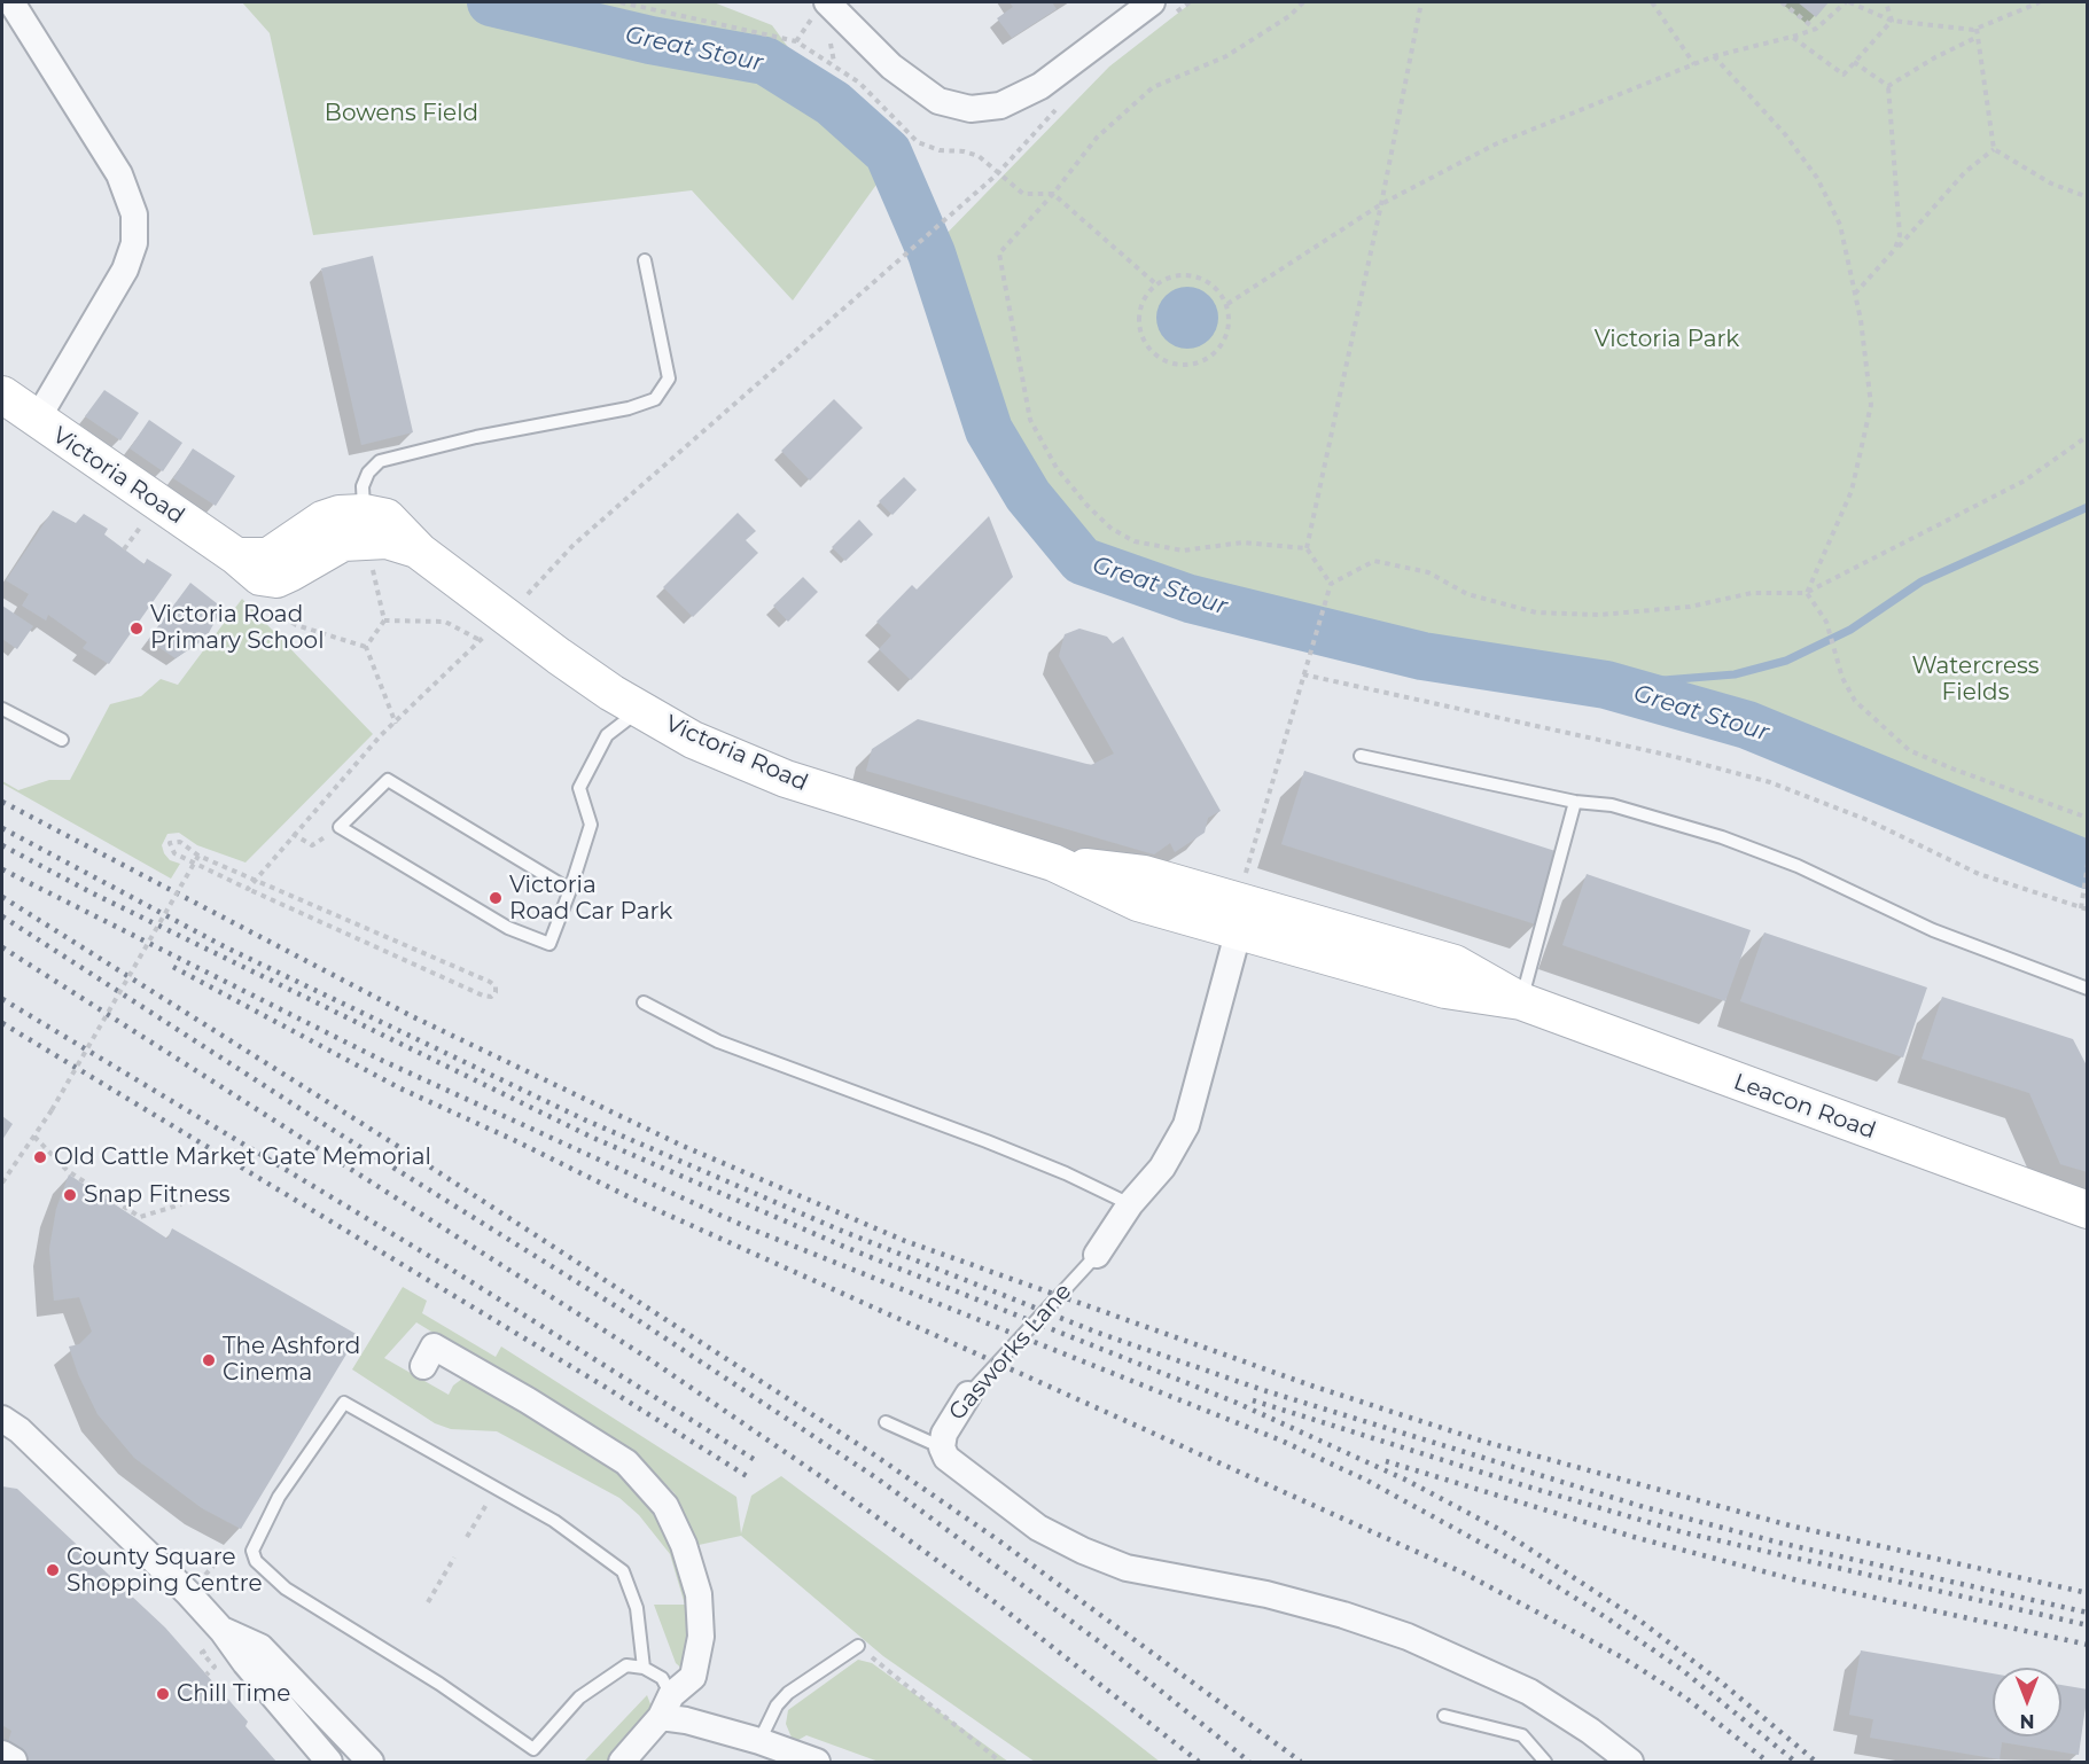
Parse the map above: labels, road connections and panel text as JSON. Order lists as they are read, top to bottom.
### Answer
{
  "streets": {
    "street": ["Victoria Road", "Leacon Road", "Gasworks Lane"]
  },
  "crossings": [
    ["Victoria Road", "Leacon Road"],
    ["Victoria Road", "Gasworks Lane"],
    ["Leacon Road", "Gasworks Lane"]
  ],
  "water": ["Great Stour"],
  "parks": ["Bowens Field", "Victoria Park", "Watercress Fields"],
  "places": [
    "Victoria Road Primary School",
    "Victoria Road Car Park",
    "Old Cattle Market Gate Memorial",
    "Snap Fitness",
    "The Ashford Cinema",
    "County Square Shopping Centre",
    "Chill Time"
  ],
  "north": "bottom"
}
